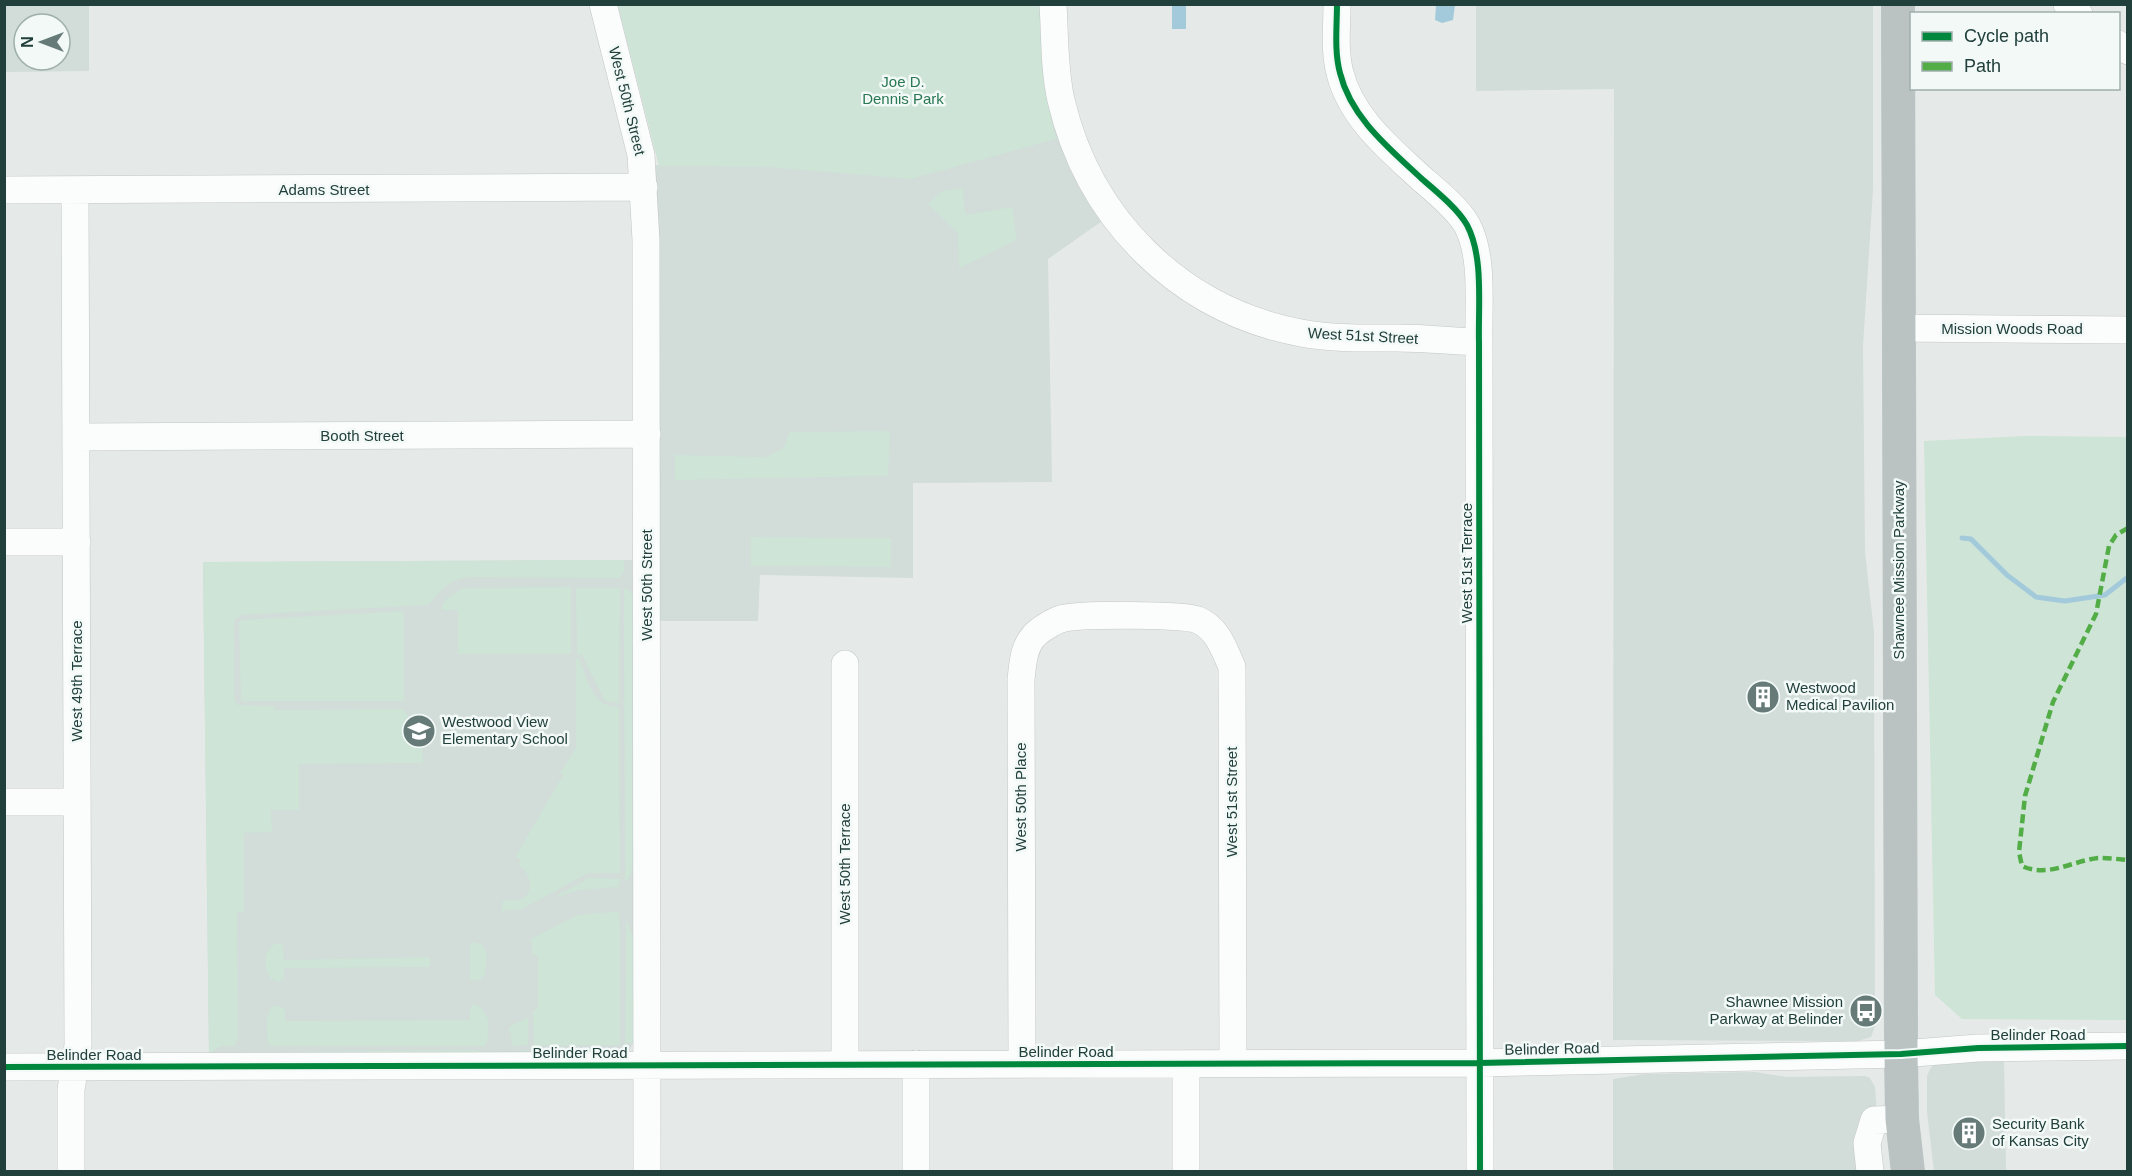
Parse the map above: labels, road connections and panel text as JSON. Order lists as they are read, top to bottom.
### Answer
{
  "streets": {
    "highway": ["Shawnee Mission Parkway"],
    "street": [
      "West 50th Street",
      "Adams Street",
      "Mission Woods Road",
      "West 51st Street",
      "Booth Street",
      "West 51st Terrace",
      "West 49th Terrace",
      "West 50th Place",
      "West 50th Terrace",
      "Belinder Road"
    ]
  },
  "crossings": [
    ["West 50th Street", "Adams Street"],
    ["West 50th Street", "Booth Street"],
    ["West 50th Street", "Belinder Road"],
    ["Adams Street", "West 49th Terrace"],
    ["Mission Woods Road", "Shawnee Mission Parkway"],
    ["West 51st Street", "West 51st Terrace"],
    ["West 51st Street", "West 50th Place"],
    ["West 51st Street", "Belinder Road"],
    ["Booth Street", "West 49th Terrace"],
    ["West 51st Terrace", "Belinder Road"],
    ["Shawnee Mission Parkway", "Belinder Road"],
    ["West 49th Terrace", "Belinder Road"],
    ["West 50th Place", "Belinder Road"],
    ["West 50th Terrace", "Belinder Road"]
  ],
  "parks": ["Joe D. Dennis Park"],
  "places": {
    "building": ["Westwood Medical Pavilion", "Security Bank of Kansas City"],
    "school or university": ["Westwood View Elementary School"],
    "bus stop": ["Shawnee Mission Parkway at Belinder"]
  },
  "legend": ["Cycle path", "Path"],
  "north": "left"
}
